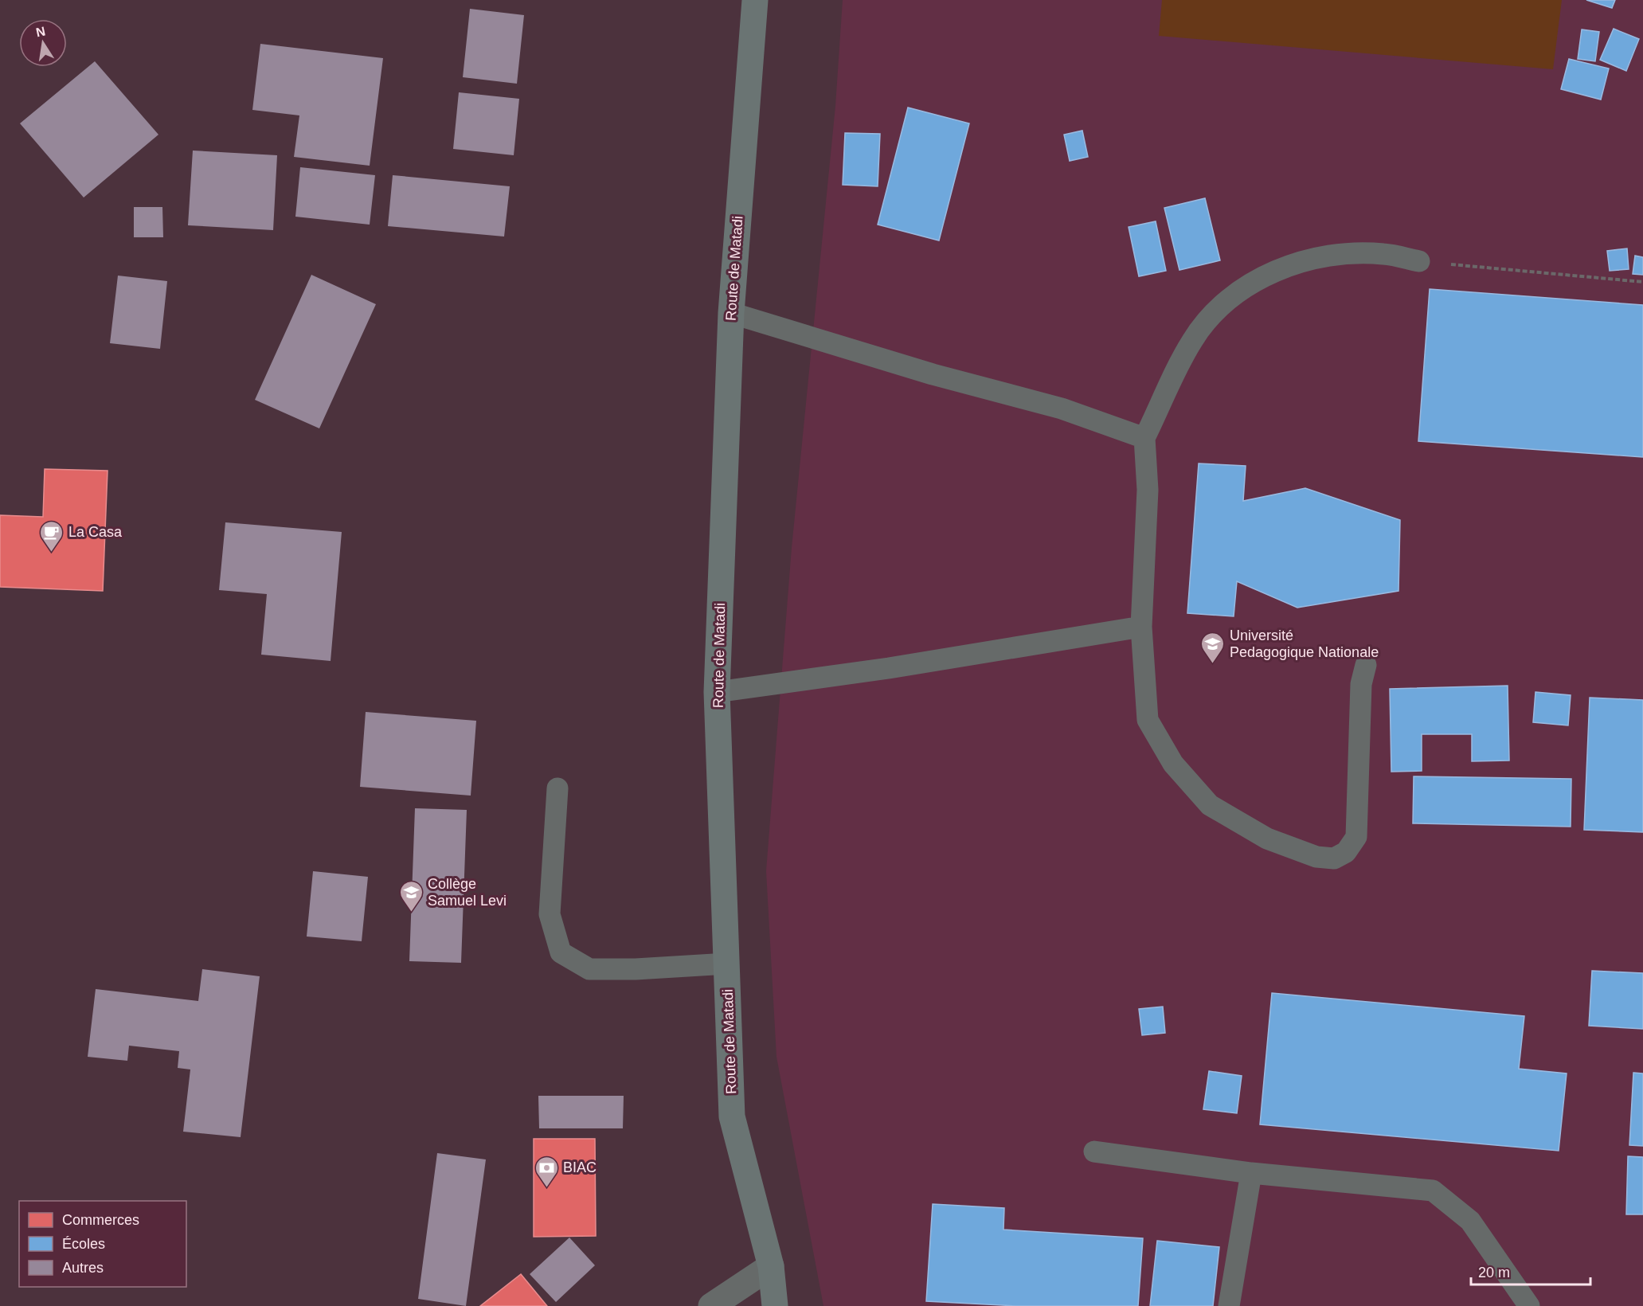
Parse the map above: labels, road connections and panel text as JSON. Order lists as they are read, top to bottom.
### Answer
{
  "streets": {
    "main road": ["Route de Matadi"]
  },
  "places": {
    "cafe": ["La Casa"],
    "school or university": ["Université Pedagogique Nationale", "Collège Samuel Levi"],
    "bank": ["BIAC"]
  },
  "legend": ["Commerces", "Écoles", "Autres"],
  "scale_bar": "20 m",
  "north": "top"
}
